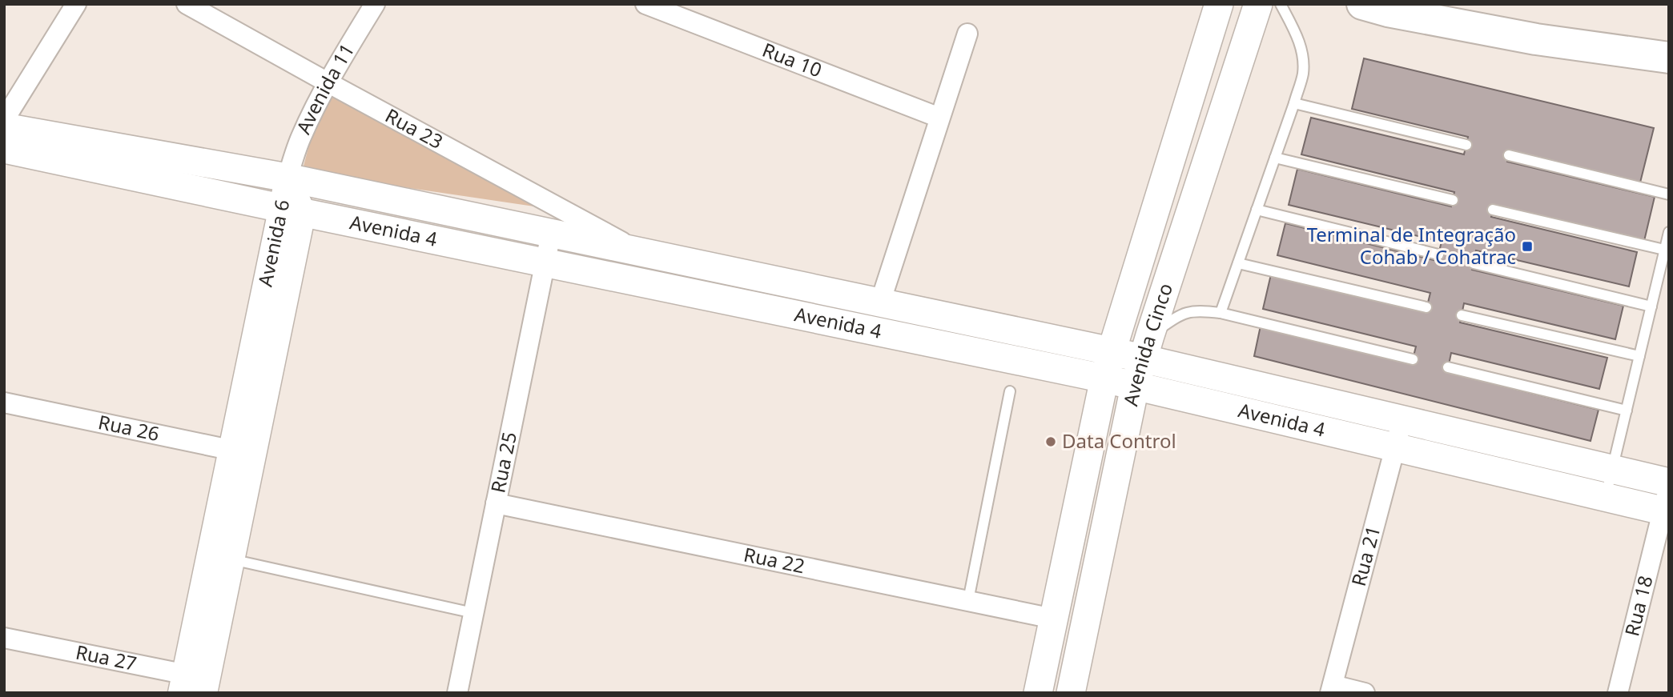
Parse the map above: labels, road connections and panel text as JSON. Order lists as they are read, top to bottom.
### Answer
{
  "streets": {
    "main road": ["Avenida 4", "Avenida Cinco"],
    "street": [
      "Rua 10",
      "Avenida 11",
      "Rua 23",
      "Avenida 6",
      "Rua 26",
      "Rua 25",
      "Rua 21",
      "Rua 22",
      "Rua 18",
      "Rua 27"
    ]
  },
  "crossings": [
    ["Avenida 11", "Rua 23"],
    ["Avenida 11", "Avenida 4"],
    ["Avenida 11", "Avenida 6"],
    ["Rua 23", "Avenida 4"],
    ["Avenida 4", "Avenida 6"],
    ["Avenida 4", "Avenida Cinco"],
    ["Avenida 4", "Rua 25"],
    ["Avenida 4", "Rua 21"],
    ["Avenida 4", "Rua 18"],
    ["Avenida 6", "Rua 26"],
    ["Avenida 6", "Rua 27"],
    ["Avenida Cinco", "Rua 22"],
    ["Rua 25", "Rua 22"]
  ],
  "places": {
    "transit": ["Terminal de Integração Cohab / Cohatrac"],
    "other": ["Data Control"]
  }
}
